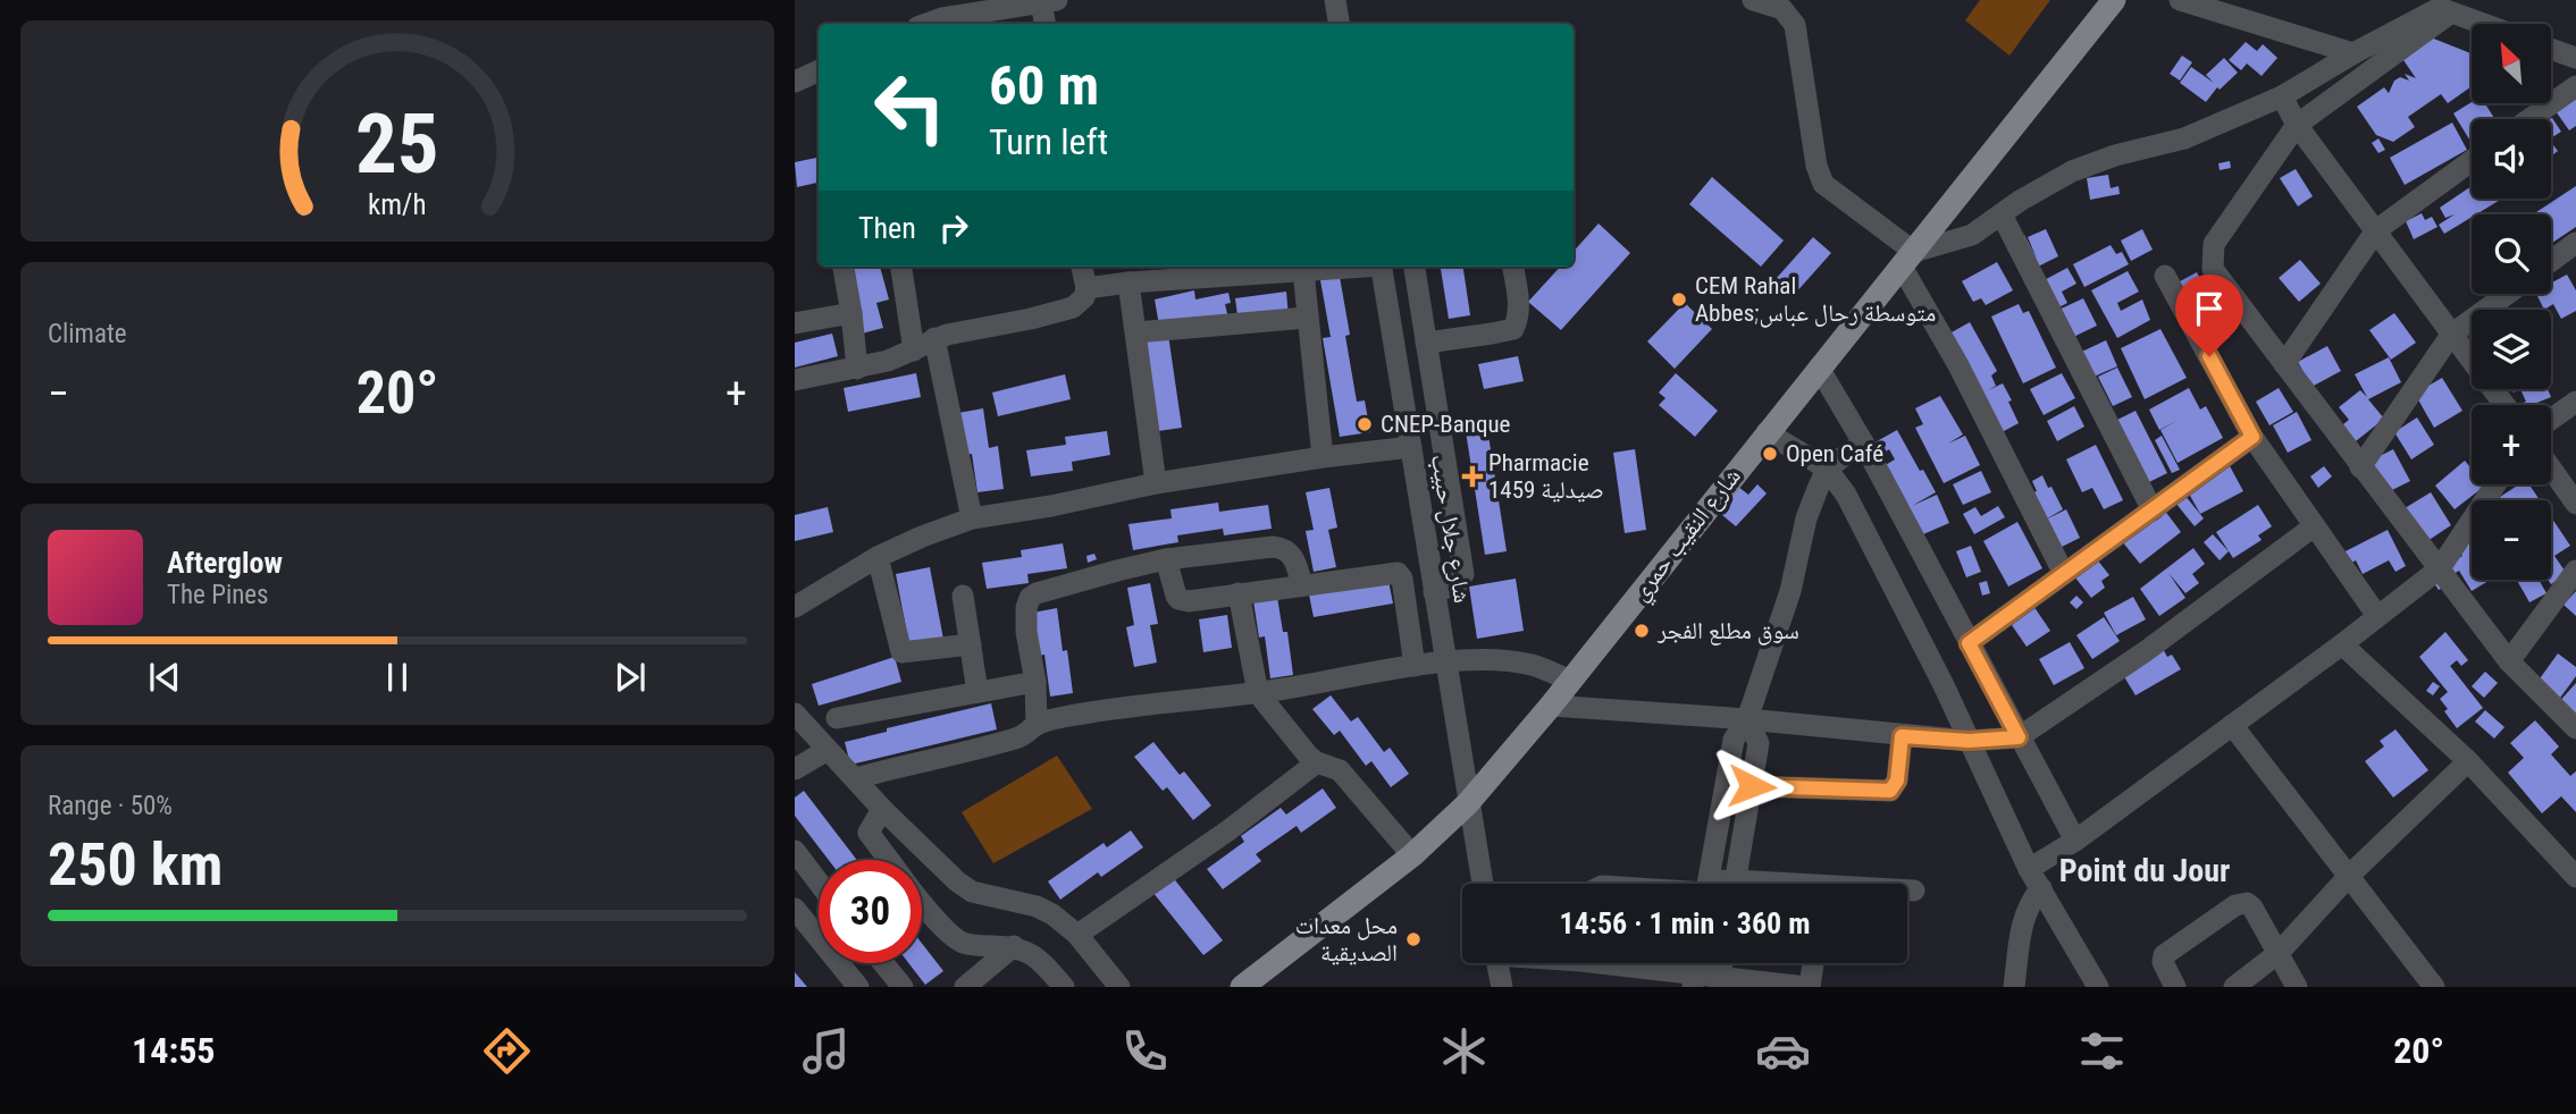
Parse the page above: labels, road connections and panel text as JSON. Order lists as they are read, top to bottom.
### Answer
{
  "streets": {
    "main road": ["شارع النقيب حمري"],
    "street": ["شارع جلال حبيب"]
  },
  "crossings": [
    ["شارع جلال حبيب", "شارع النقيب حمري"]
  ],
  "districts": ["Point du Jour"],
  "places": {
    "other": [
      "CEM Rahal Abbes;متوسطة رحال عباس",
      "CNEP-Banque",
      "Open Café",
      "سوق مطلع الفجر",
      "محل معدات الصديقية"
    ],
    "health": ["Pharmacie 1459 صيدلية"]
  },
  "north": "top left",
  "page": {
    "map_buttons": ["+", "−"],
    "turn": ["60 m", "Turn left"],
    "then": "Then",
    "tile": [
      "Climate",
      ["Range · 50%", "250 km"]
    ],
    "heat": ["−", "20°", "+"],
    "song": ["Afterglow", "The Pines"],
    "limit": "30",
    "trip": "14:56 · 1 min · 360 m",
    "tabs": ["14:55", "20°"],
    "gauge": ["25", "km/h"]
  }
}
